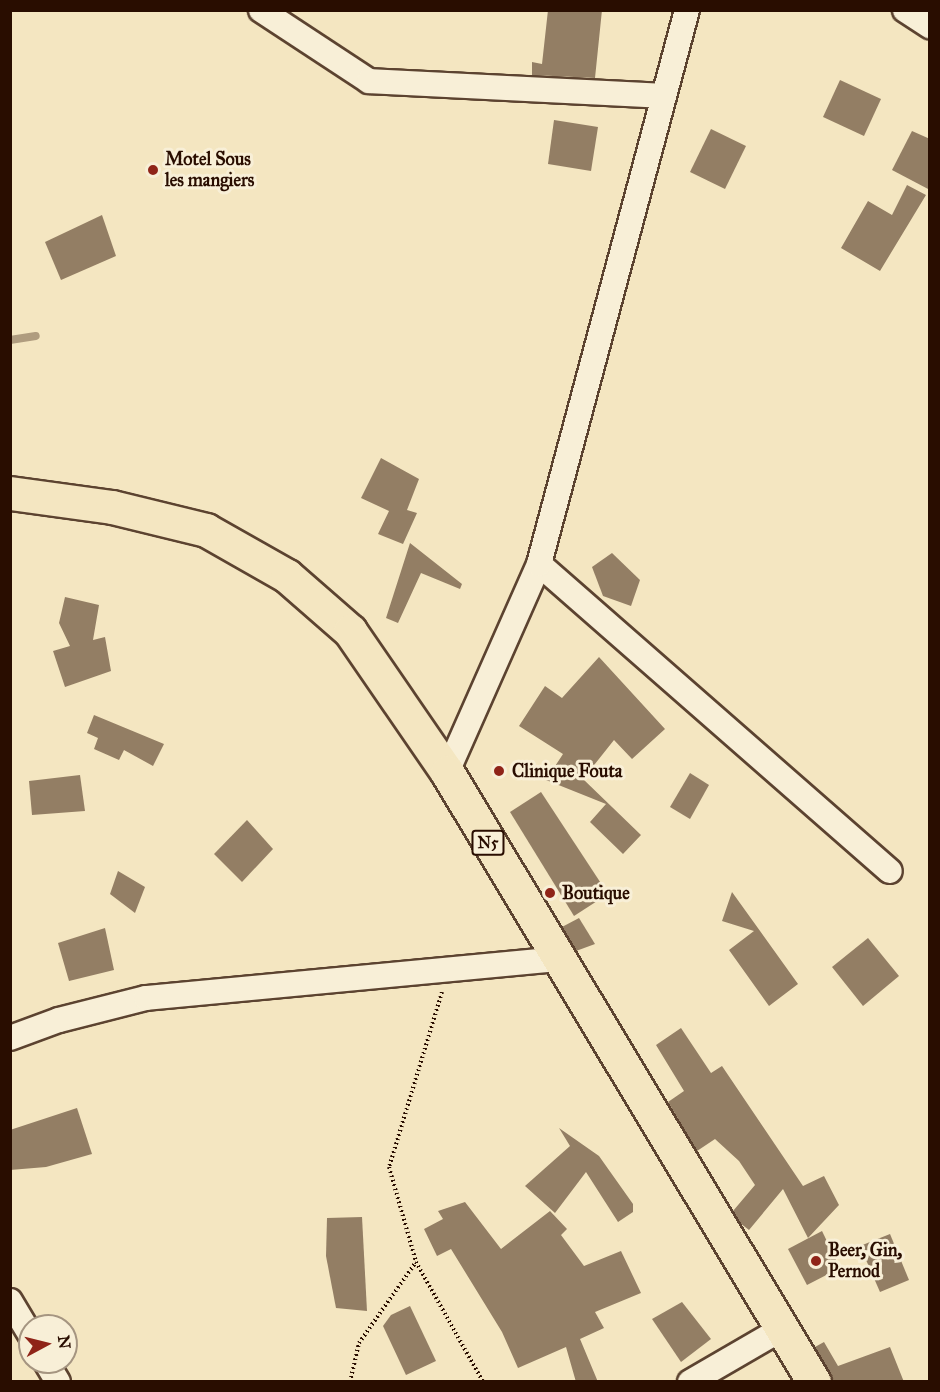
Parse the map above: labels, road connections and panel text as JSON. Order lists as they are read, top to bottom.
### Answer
{
  "streets": {
    "highway": ["N5"]
  },
  "places": [
    "Motel Sous les mangiers",
    "Clinique Fouta",
    "Boutique",
    "Beer, Gin, Pernod"
  ],
  "north": "right"
}
